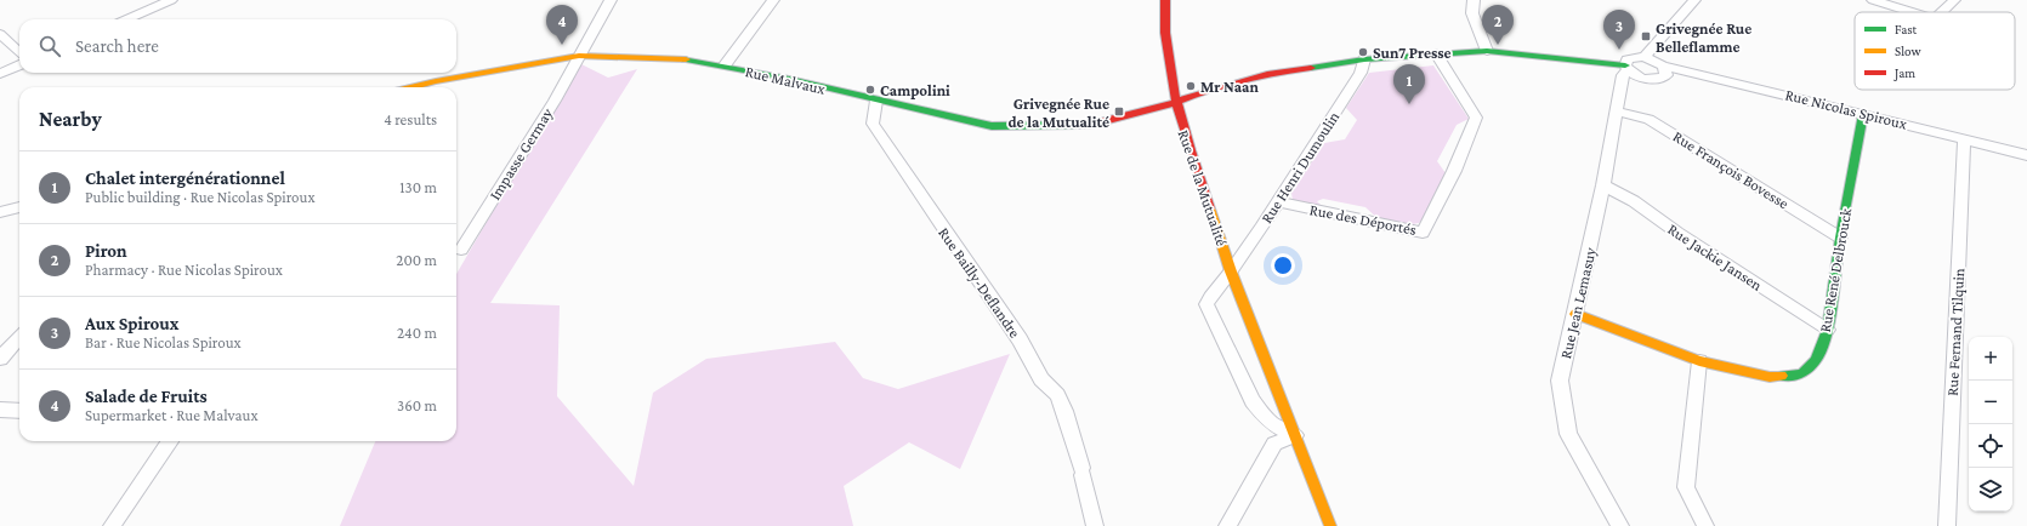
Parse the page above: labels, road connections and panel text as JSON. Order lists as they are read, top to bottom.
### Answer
{
  "streets": {
    "street": [
      "Rue Malvaux",
      "Rue Nicolas Spiroux",
      "Impasse Germay",
      "Rue Henri Dumoulin",
      "Rue François Bovesse",
      "Rue de la Mutualité",
      "Rue des Déportés",
      "Rue Jackie Jansen",
      "Rue René Delbrouck",
      "Rue Bailly-Deflandre",
      "Rue Jean Lemasuy",
      "Rue Fernand Tilquin"
    ]
  },
  "crossings": [
    ["Rue Malvaux", "Impasse Germay"],
    ["Rue Malvaux", "Rue de la Mutualité"],
    ["Rue Malvaux", "Rue Bailly-Deflandre"],
    ["Rue Nicolas Spiroux", "Rue René Delbrouck"],
    ["Rue Nicolas Spiroux", "Rue Fernand Tilquin"],
    ["Rue Henri Dumoulin", "Rue de la Mutualité"],
    ["Rue Henri Dumoulin", "Rue des Déportés"],
    ["Rue François Bovesse", "Rue René Delbrouck"],
    ["Rue François Bovesse", "Rue Jean Lemasuy"],
    ["Rue Jackie Jansen", "Rue René Delbrouck"],
    ["Rue Jackie Jansen", "Rue Jean Lemasuy"],
    ["Rue René Delbrouck", "Rue Jean Lemasuy"]
  ],
  "places": {
    "transit": ["Grivegnée Rue Belleflamme", "Grivegnée Rue de la Mutualité"],
    "other": ["Sun7 Presse", "Mr Naan", "Campolini"]
  },
  "legend": ["Fast", "Slow", "Jam"],
  "page": {
    "pins": [
      "2",
      "4",
      "3",
      "1"
    ],
    "search": "Search here",
    "heading": ["Nearby", "4 results"],
    "list": [
      {
        "mark": "1",
        "name": "Chalet intergénérationnel",
        "note": "Public building · Rue Nicolas Spiroux",
        "value": "130 m"
      },
      {
        "mark": "2",
        "name": "Piron",
        "note": "Pharmacy · Rue Nicolas Spiroux",
        "value": "200 m"
      },
      {
        "mark": "3",
        "name": "Aux Spiroux",
        "note": "Bar · Rue Nicolas Spiroux",
        "value": "240 m"
      },
      {
        "mark": "4",
        "name": "Salade de Fruits",
        "note": "Supermarket · Rue Malvaux",
        "value": "360 m"
      }
    ],
    "map_buttons": ["+", "−"]
  }
}
